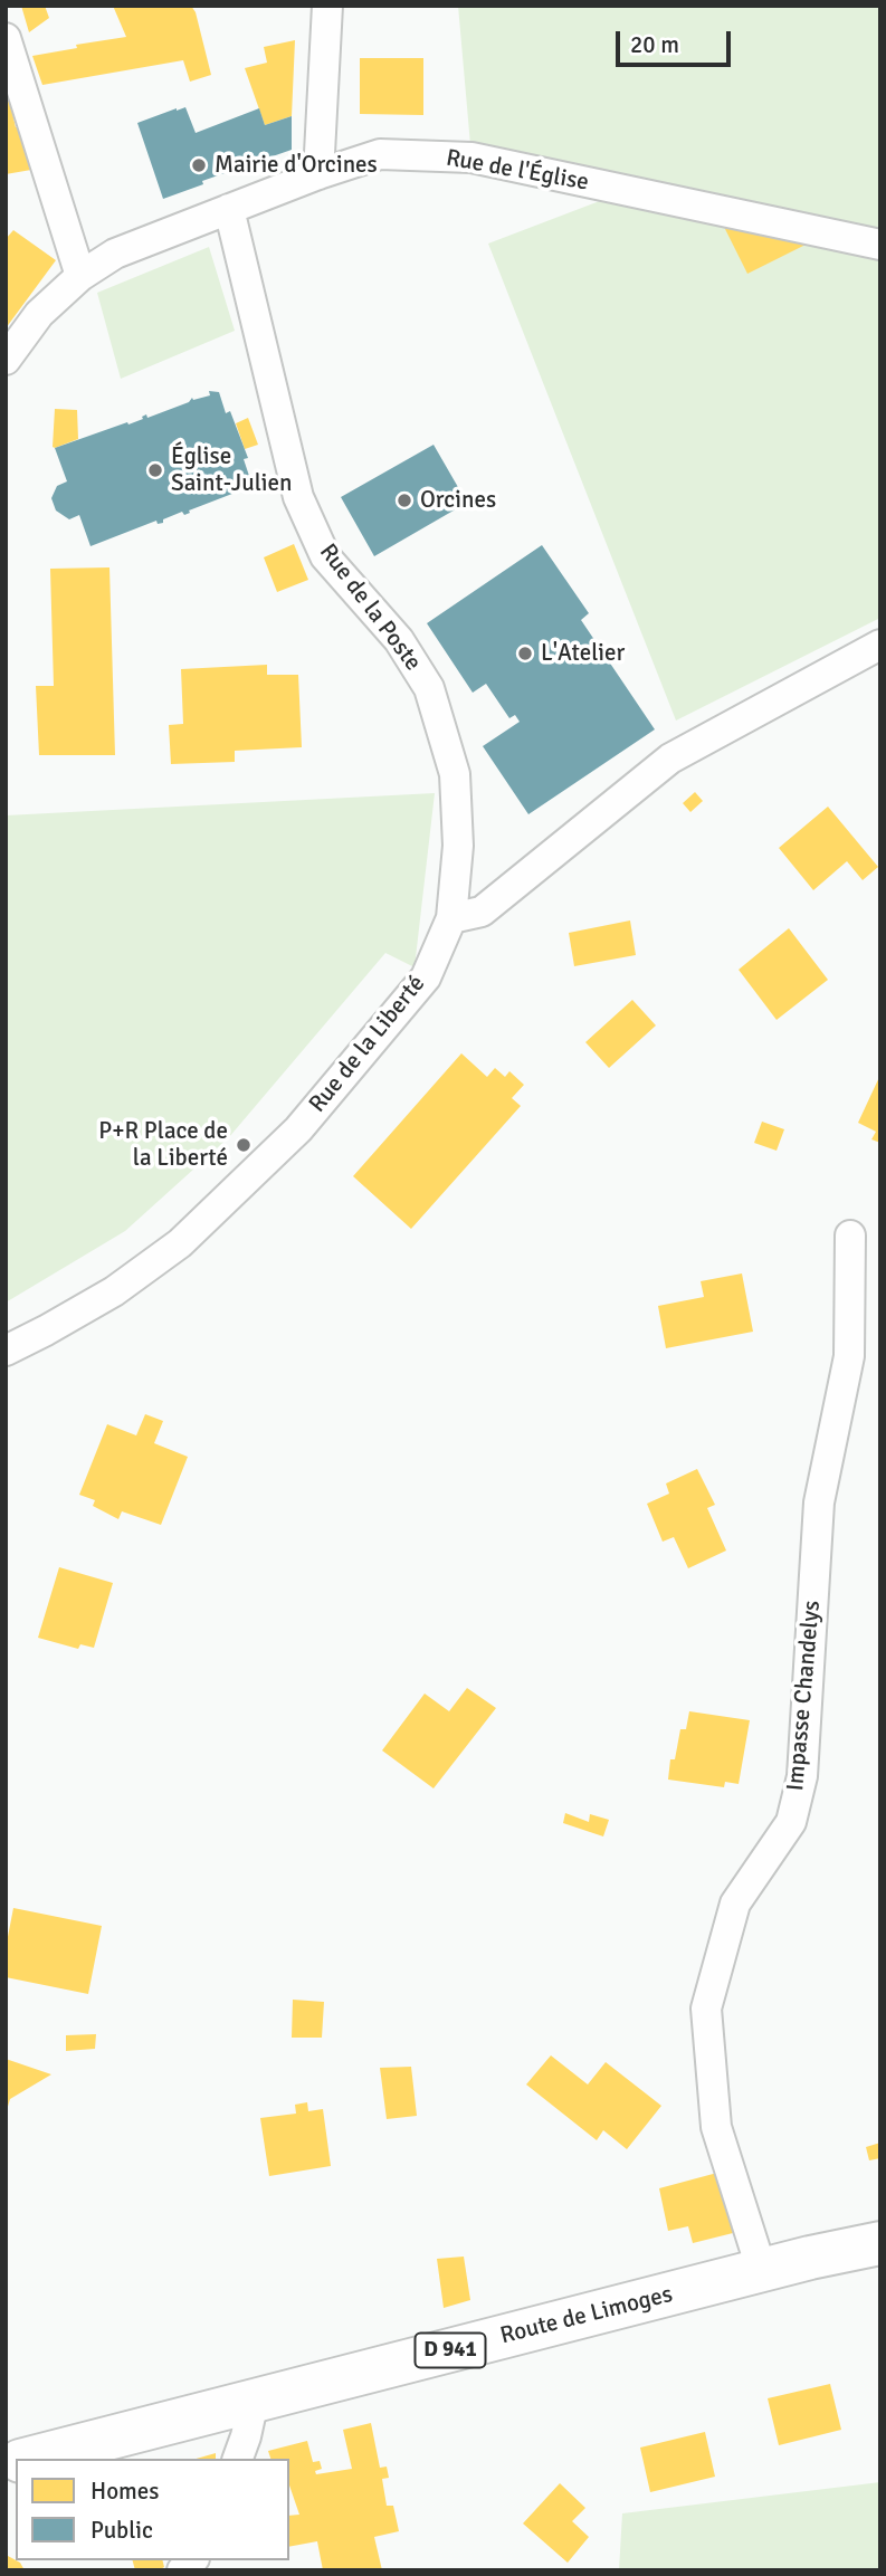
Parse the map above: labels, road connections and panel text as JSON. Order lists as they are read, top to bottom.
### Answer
{
  "streets": {
    "main road": ["Route de Limoges", "D 941"],
    "street": [
      "Rue de l'Église",
      "Rue de la Poste",
      "Rue de la Liberté",
      "Impasse Chandelys"
    ]
  },
  "crossings": [
    ["Rue de l'Église", "Rue de la Poste"],
    ["Rue de la Poste", "Rue de la Liberté"],
    ["Impasse Chandelys", "Route de Limoges"]
  ],
  "places": [
    "Mairie d'Orcines",
    "Église Saint-Julien",
    "Orcines",
    "L'Atelier",
    "P+R Place de la Liberté"
  ],
  "legend": ["Homes", "Public"],
  "scale_bar": "20 m"
}
